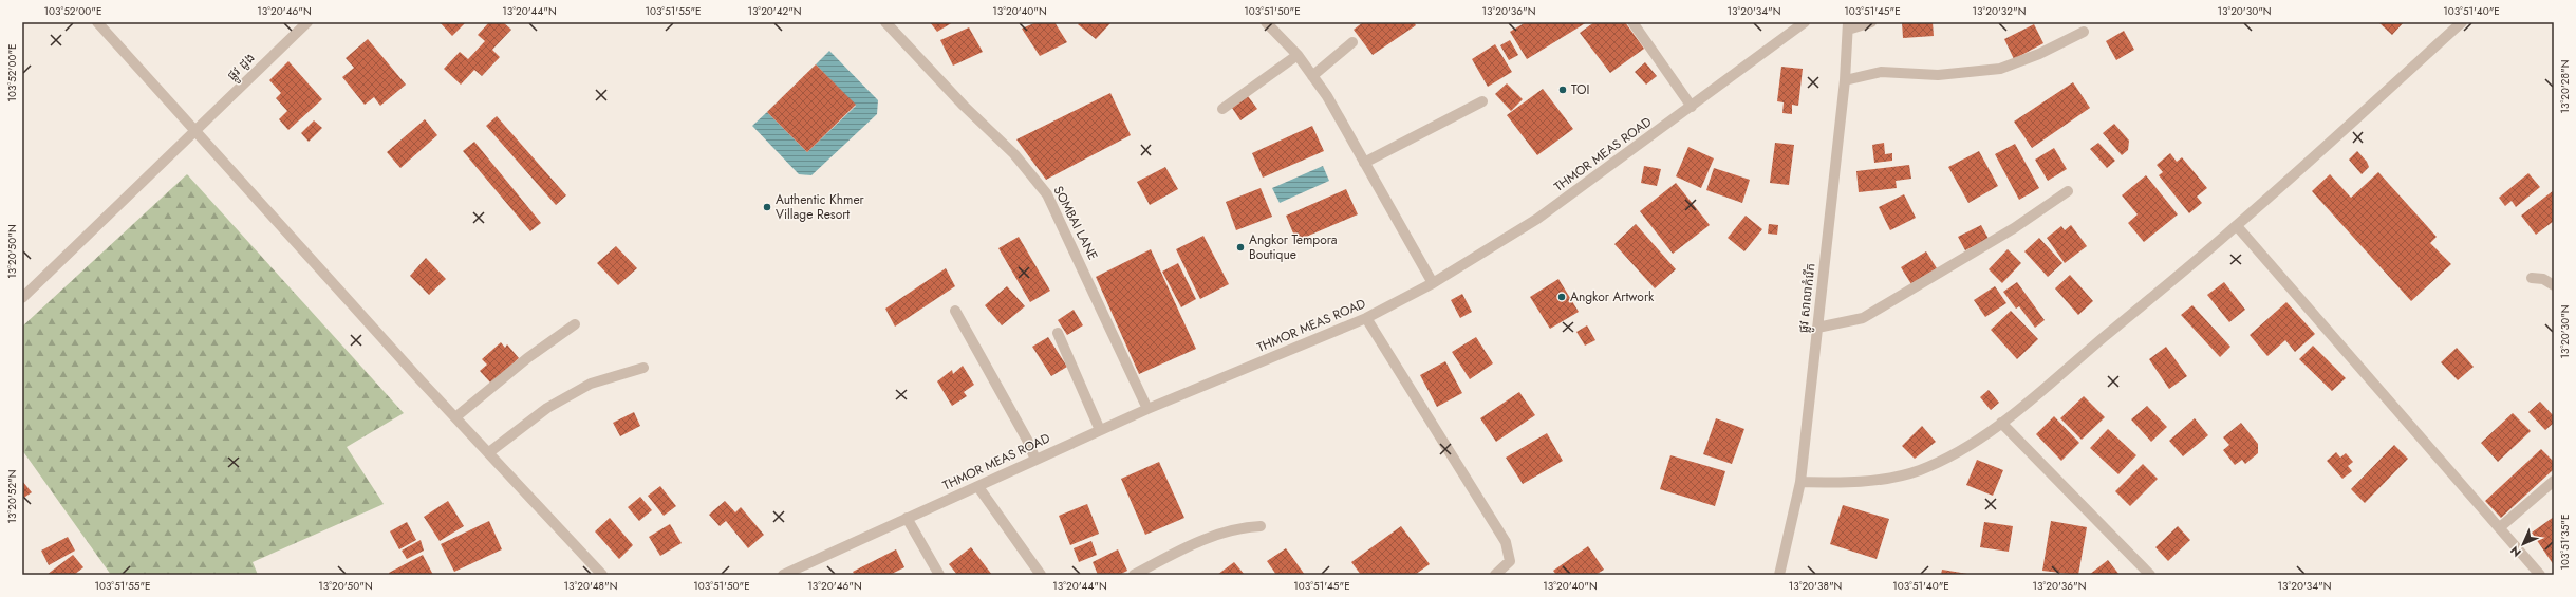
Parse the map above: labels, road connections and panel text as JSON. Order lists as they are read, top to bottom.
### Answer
{
  "streets": {
    "street": [
      "ផ្លូវ ដូង",
      "THMOR MEAS ROAD",
      "SOMBAI LANE",
      "ផ្លូវ សាលាកំរើក"
    ]
  },
  "crossings": [
    ["THMOR MEAS ROAD", "SOMBAI LANE"]
  ],
  "places": [
    "TOI",
    "Authentic Khmer Village Resort",
    "Angkor Tempora Boutique",
    "Angkor Artwork"
  ],
  "north": "bottom left",
  "coordinates": [
    "103°52'00\"E",
    "13°20'46\"N",
    "13°20'44\"N",
    "103°51'55\"E",
    "13°20'42\"N",
    "13°20'40\"N",
    "103°51'50\"E",
    "13°20'36\"N",
    "13°20'34\"N",
    "103°51'45\"E",
    "13°20'32\"N",
    "13°20'30\"N",
    "103°51'40\"E",
    "13°20'28\"N",
    "13°20'50\"N",
    "13°20'52\"N",
    "103°51'35\"E",
    "13°20'48\"N",
    "13°20'38\"N"
  ]
}
